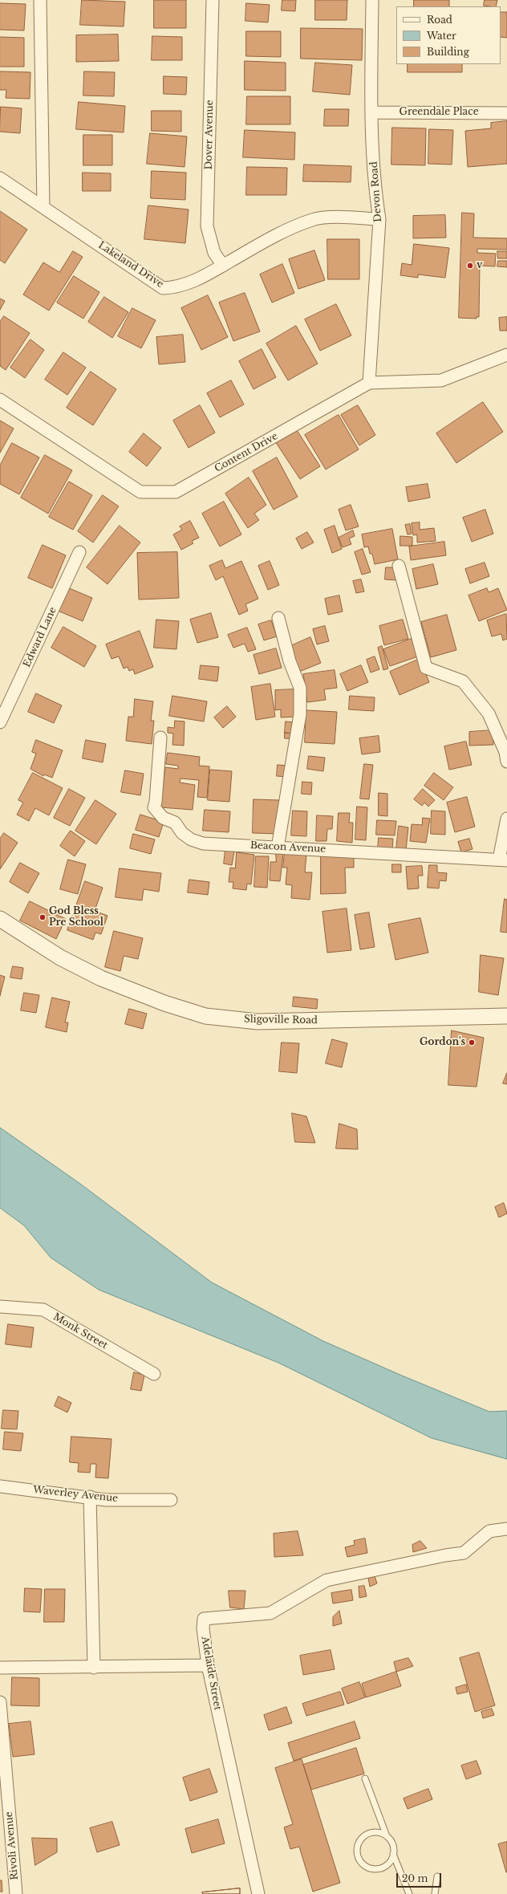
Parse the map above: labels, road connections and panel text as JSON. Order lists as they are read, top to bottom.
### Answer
{
  "streets": {
    "street": [
      "Greendale Place",
      "Dover Avenue",
      "Devon Road",
      "Lakeland Drive",
      "Content Drive",
      "Edward Lane",
      "Beacon Avenue",
      "Sligoville Road",
      "Monk Street",
      "Waverley Avenue",
      "Adelaide Street",
      "Rivoli Avenue"
    ]
  },
  "crossings": [
    ["Greendale Place", "Devon Road"],
    ["Dover Avenue", "Lakeland Drive"],
    ["Devon Road", "Lakeland Drive"],
    ["Devon Road", "Content Drive"]
  ],
  "places": ["v", "God Bless Pre School", "Gordon's"],
  "legend": ["Road", "Water", "Building"],
  "scale_bar": "20 m"
}
